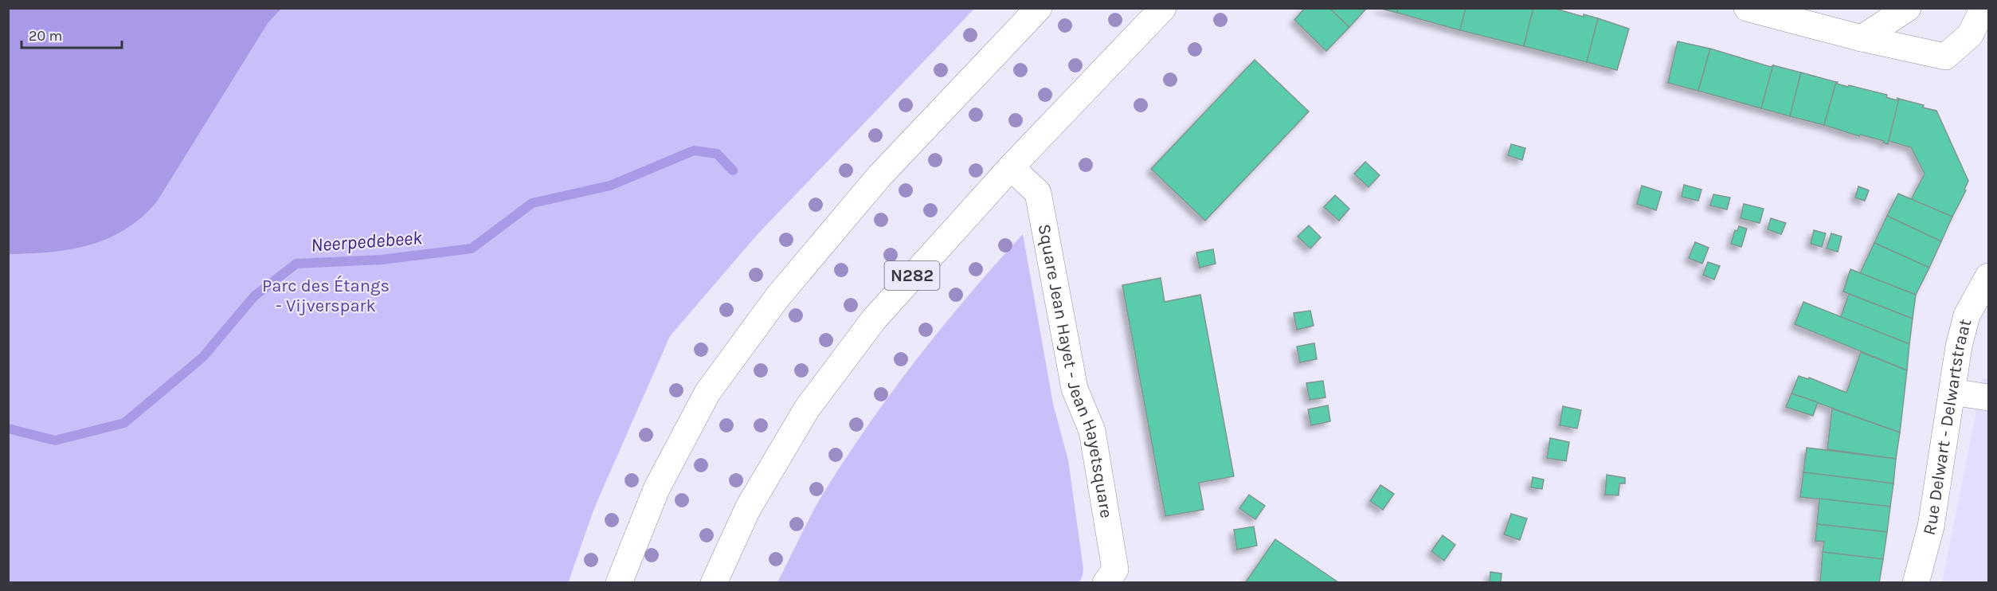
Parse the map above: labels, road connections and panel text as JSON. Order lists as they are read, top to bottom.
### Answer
{
  "streets": {
    "main road": ["N282", "Square Jean Hayet - Jean Hayetsquare", "Rue Delwart - Delwartstraat"]
  },
  "crossings": [
    ["N282", "Square Jean Hayet - Jean Hayetsquare"]
  ],
  "water": ["Neerpedebeek"],
  "parks": ["Parc des Étangs - Vijverspark"],
  "scale_bar": "20 m"
}
